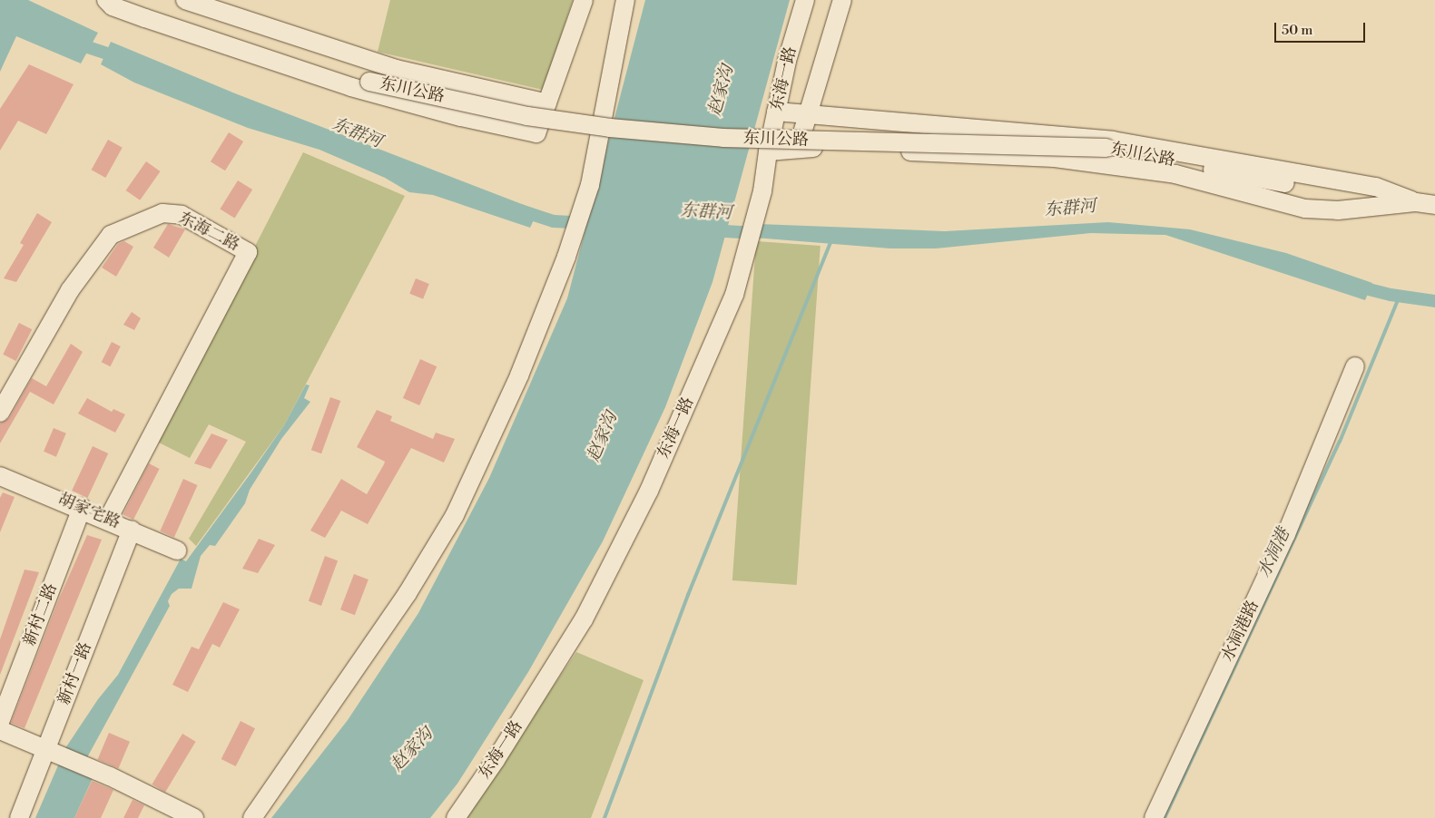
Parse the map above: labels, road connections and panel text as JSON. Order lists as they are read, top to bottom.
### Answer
{
  "streets": {
    "street": [
      "东海一路",
      "东川公路",
      "东海二路",
      "胡家宅路",
      "新村二路",
      "水洞港路",
      "新村一路"
    ]
  },
  "crossings": [
    ["东海二路", "胡家宅路"],
    ["胡家宅路", "新村二路"],
    ["胡家宅路", "新村一路"]
  ],
  "water": ["赵家沟", "东群河", "水洞港"],
  "scale_bar": "50 m"
}
